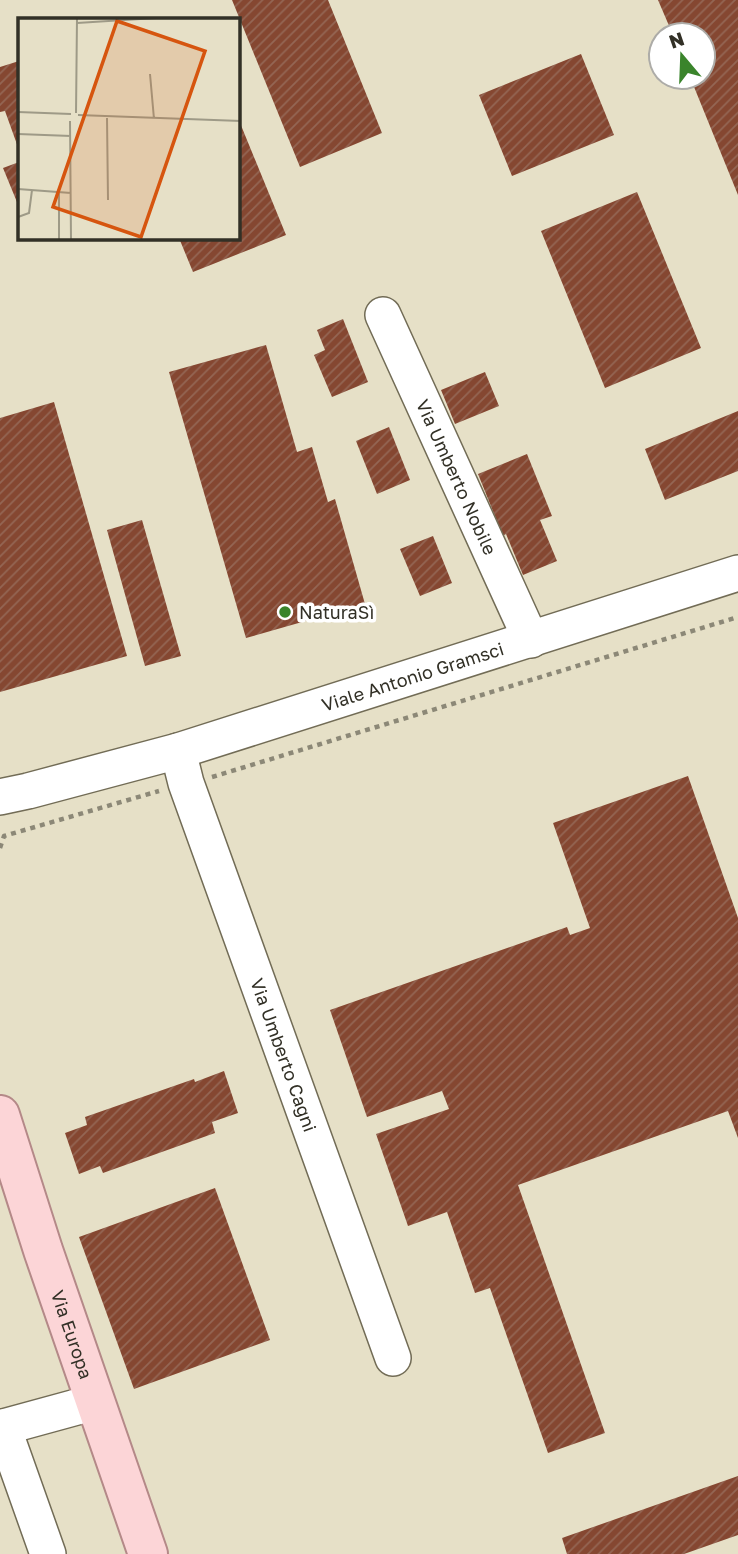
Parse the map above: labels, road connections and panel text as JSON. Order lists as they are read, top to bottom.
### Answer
{
  "streets": {
    "main road": ["Via Europa"],
    "street": ["Via Umberto Nobile", "Viale Antonio Gramsci", "Via Umberto Cagni"]
  },
  "crossings": [
    ["Via Umberto Nobile", "Viale Antonio Gramsci"],
    ["Viale Antonio Gramsci", "Via Umberto Cagni"]
  ],
  "places": ["NaturaSì"],
  "north": "top"
}
